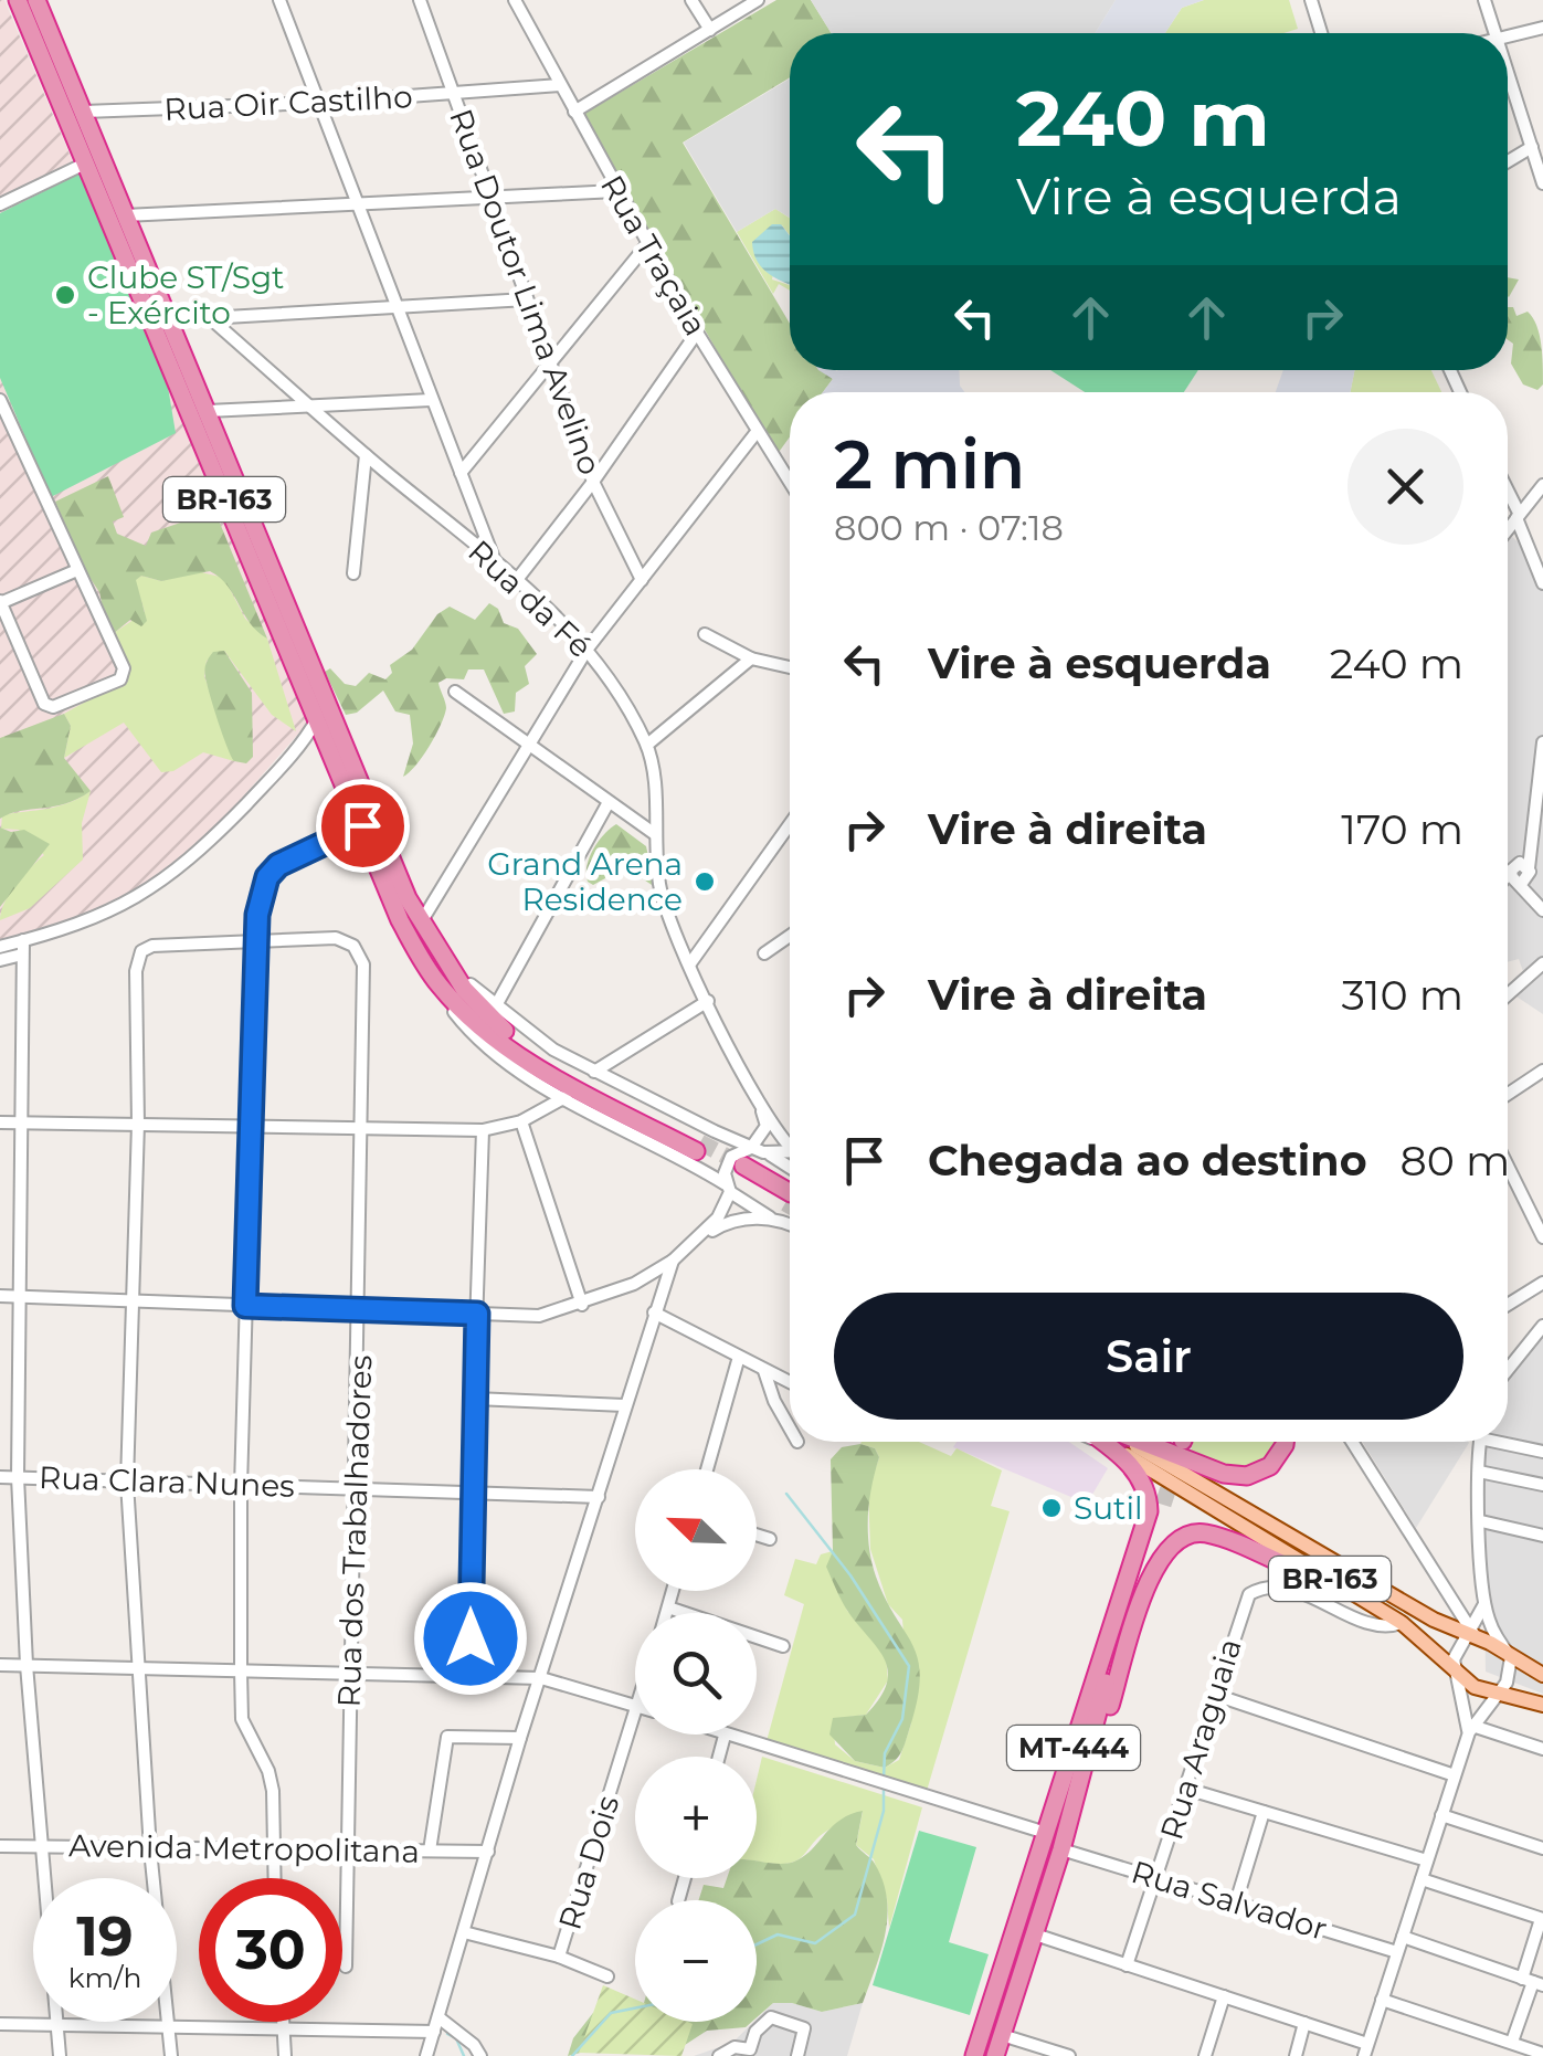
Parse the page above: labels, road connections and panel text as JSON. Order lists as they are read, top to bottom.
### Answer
{
  "streets": {
    "highway": ["BR-163", "MT-444"],
    "street": [
      "Rua Oir Castilho",
      "Rua Traçaia",
      "Rua Doutor Lima Avelino",
      "Rua da Fé",
      "Rua Clara Nunes",
      "Rua dos Trabalhadores",
      "Rua Araguaia",
      "Avenida Metropolitana",
      "Rua Dois",
      "Rua Salvador"
    ]
  },
  "crossings": [
    ["Rua Oir Castilho", "Rua Traçaia"],
    ["Rua Oir Castilho", "Rua Doutor Lima Avelino"],
    ["Rua Oir Castilho", "BR-163"],
    ["BR-163", "Rua Araguaia"],
    ["BR-163", "MT-444"],
    ["Rua Clara Nunes", "Rua dos Trabalhadores"],
    ["Rua dos Trabalhadores", "Avenida Metropolitana"],
    ["Rua Araguaia", "Rua Salvador"],
    ["MT-444", "Rua Salvador"]
  ],
  "places": ["Clube ST/Sgt - Exército", "Grand Arena Residence", "Sutil"],
  "north": "top left",
  "page": {
    "turn": ["240 m", "Vire à esquerda"],
    "heading": ["2 min", "800 m · 07:18"],
    "list": [
      {
        "name": "Vire à esquerda",
        "value": "240 m"
      },
      {
        "name": "Vire à direita",
        "value": "170 m"
      },
      {
        "name": "Vire à direita",
        "value": "310 m"
      },
      {
        "name": "Chegada ao destino",
        "value": "80 m"
      }
    ],
    "buttons": "Sair",
    "map_buttons": ["+", "−"],
    "speed": "19 km/h",
    "limit": "30"
  }
}
